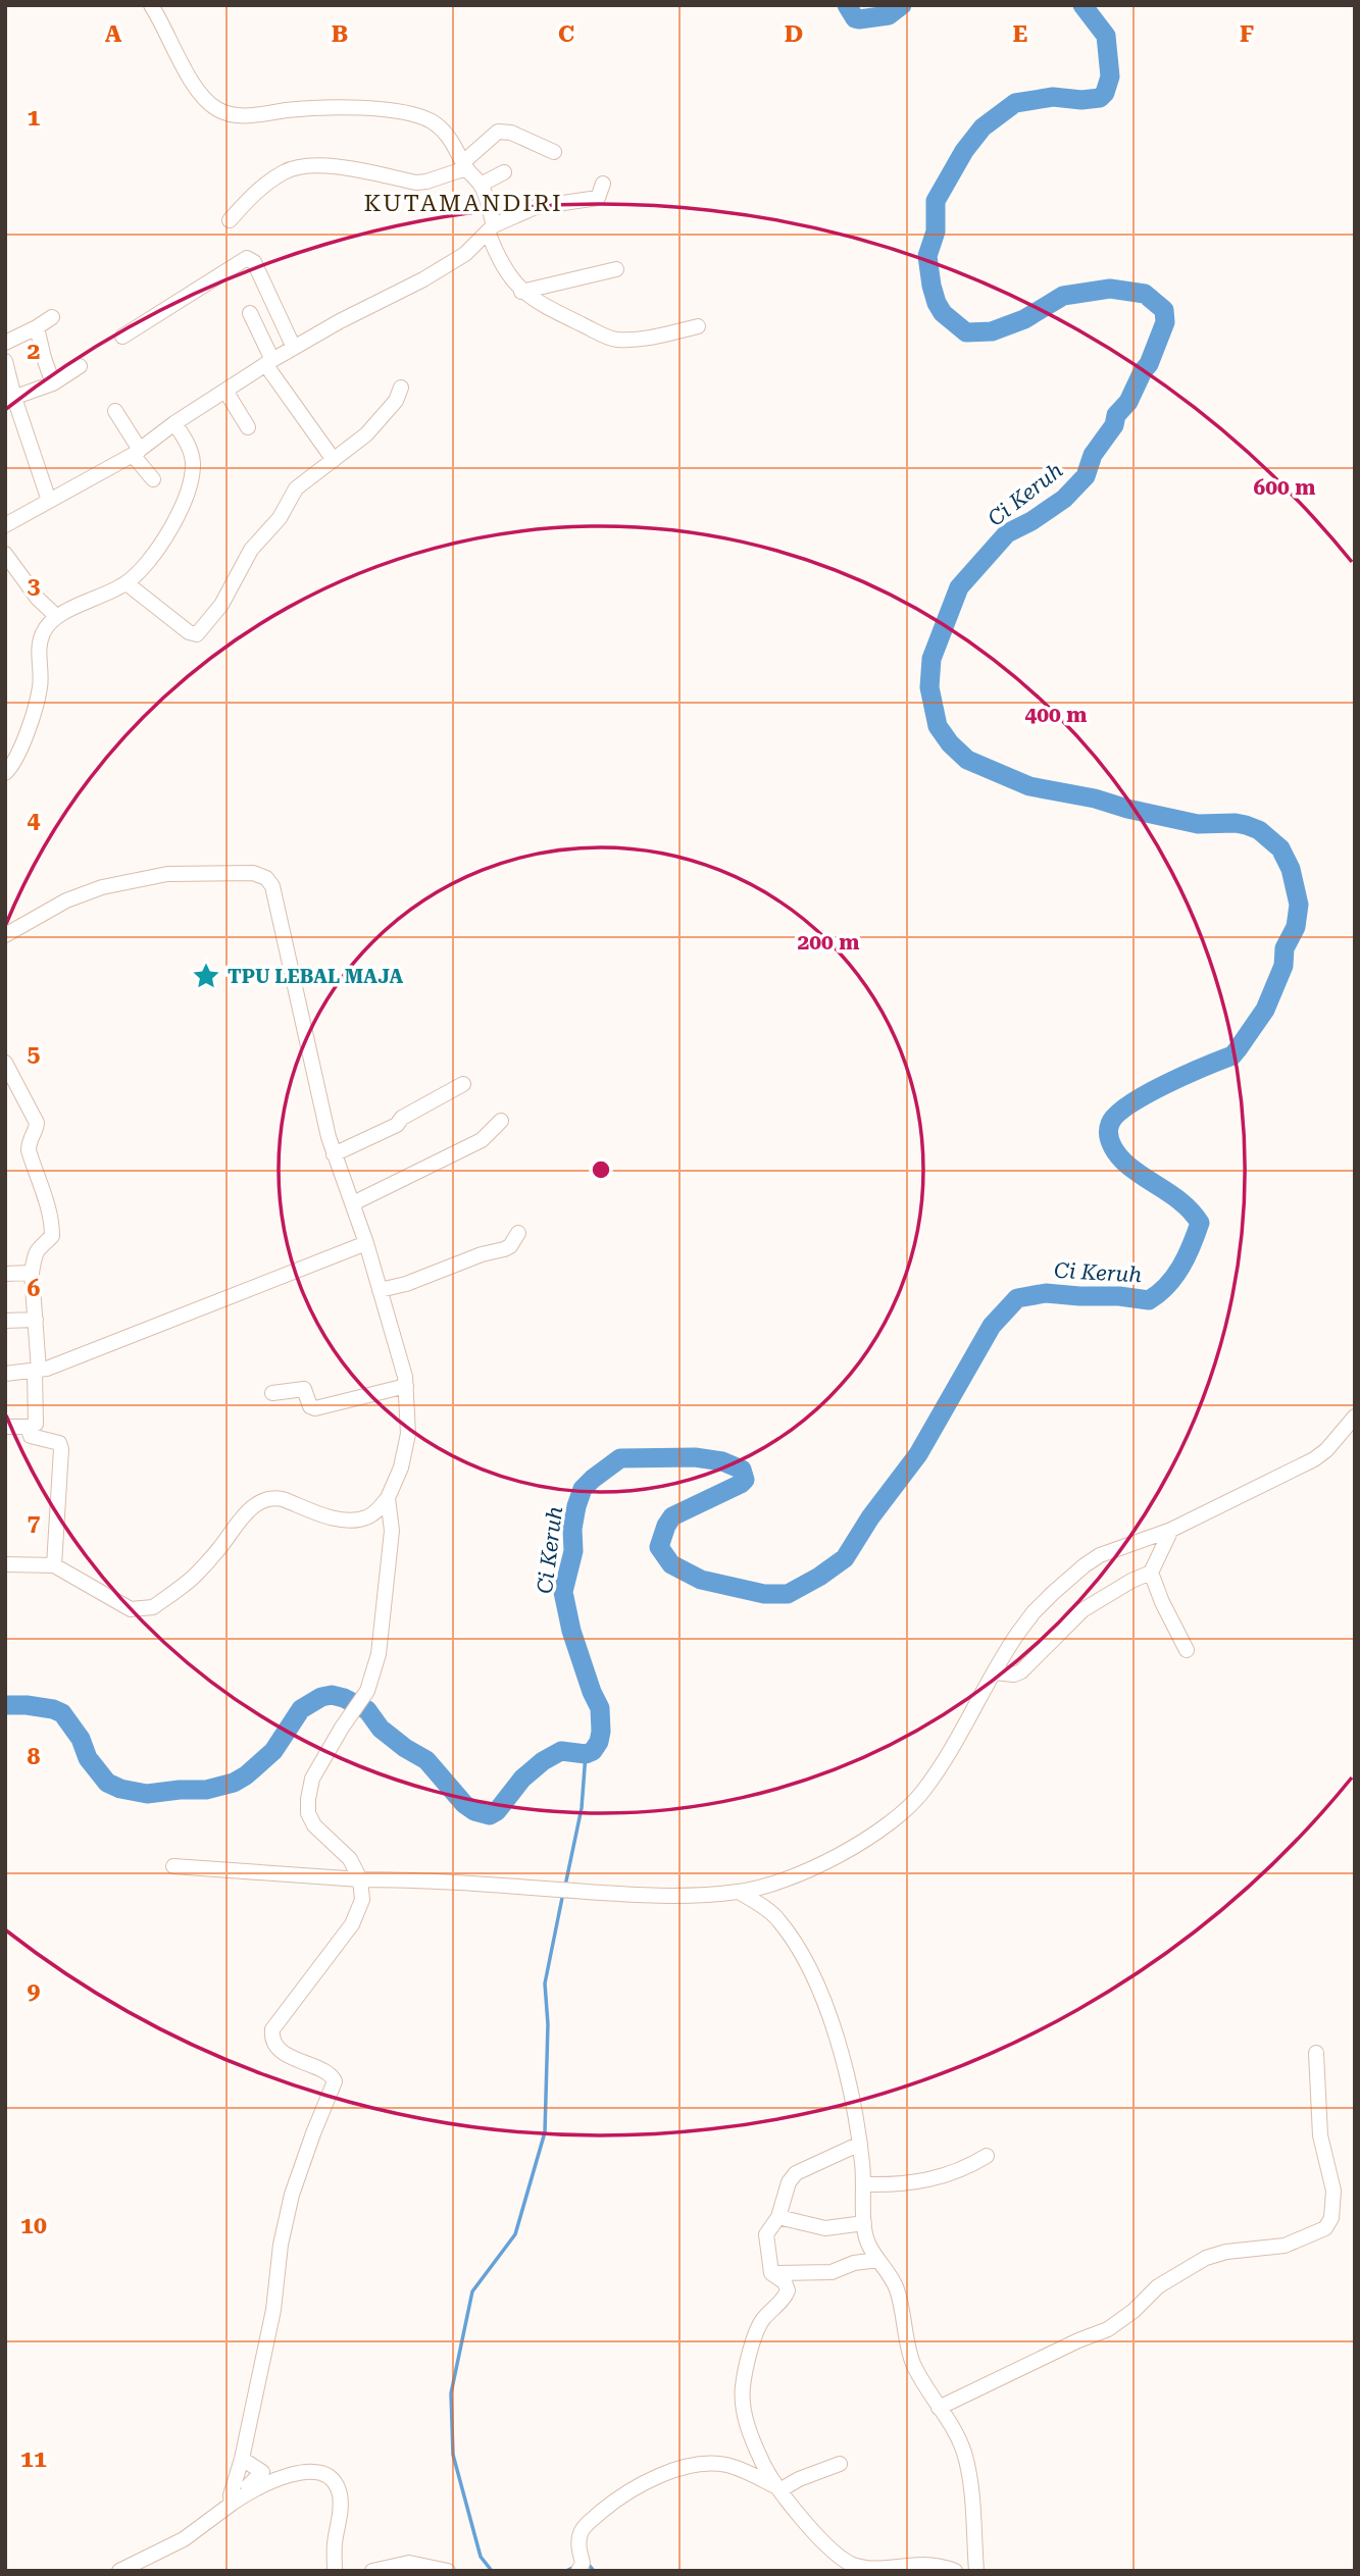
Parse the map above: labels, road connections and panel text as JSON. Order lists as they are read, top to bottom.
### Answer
{
  "districts": ["KUTAMANDIRI"],
  "water": ["Ci Keruh"],
  "places": {
    "place": ["TPU LEBAL MAJA"]
  },
  "grid": {
    "columns": [
      "A",
      "B",
      "C",
      "D",
      "E",
      "F"
    ],
    "rows": [
      "1",
      "2",
      "3",
      "4",
      "5",
      "6",
      "7",
      "8",
      "9",
      "10",
      "11"
    ]
  },
  "rings": ["600 m", "400 m", "200 m"]
}
